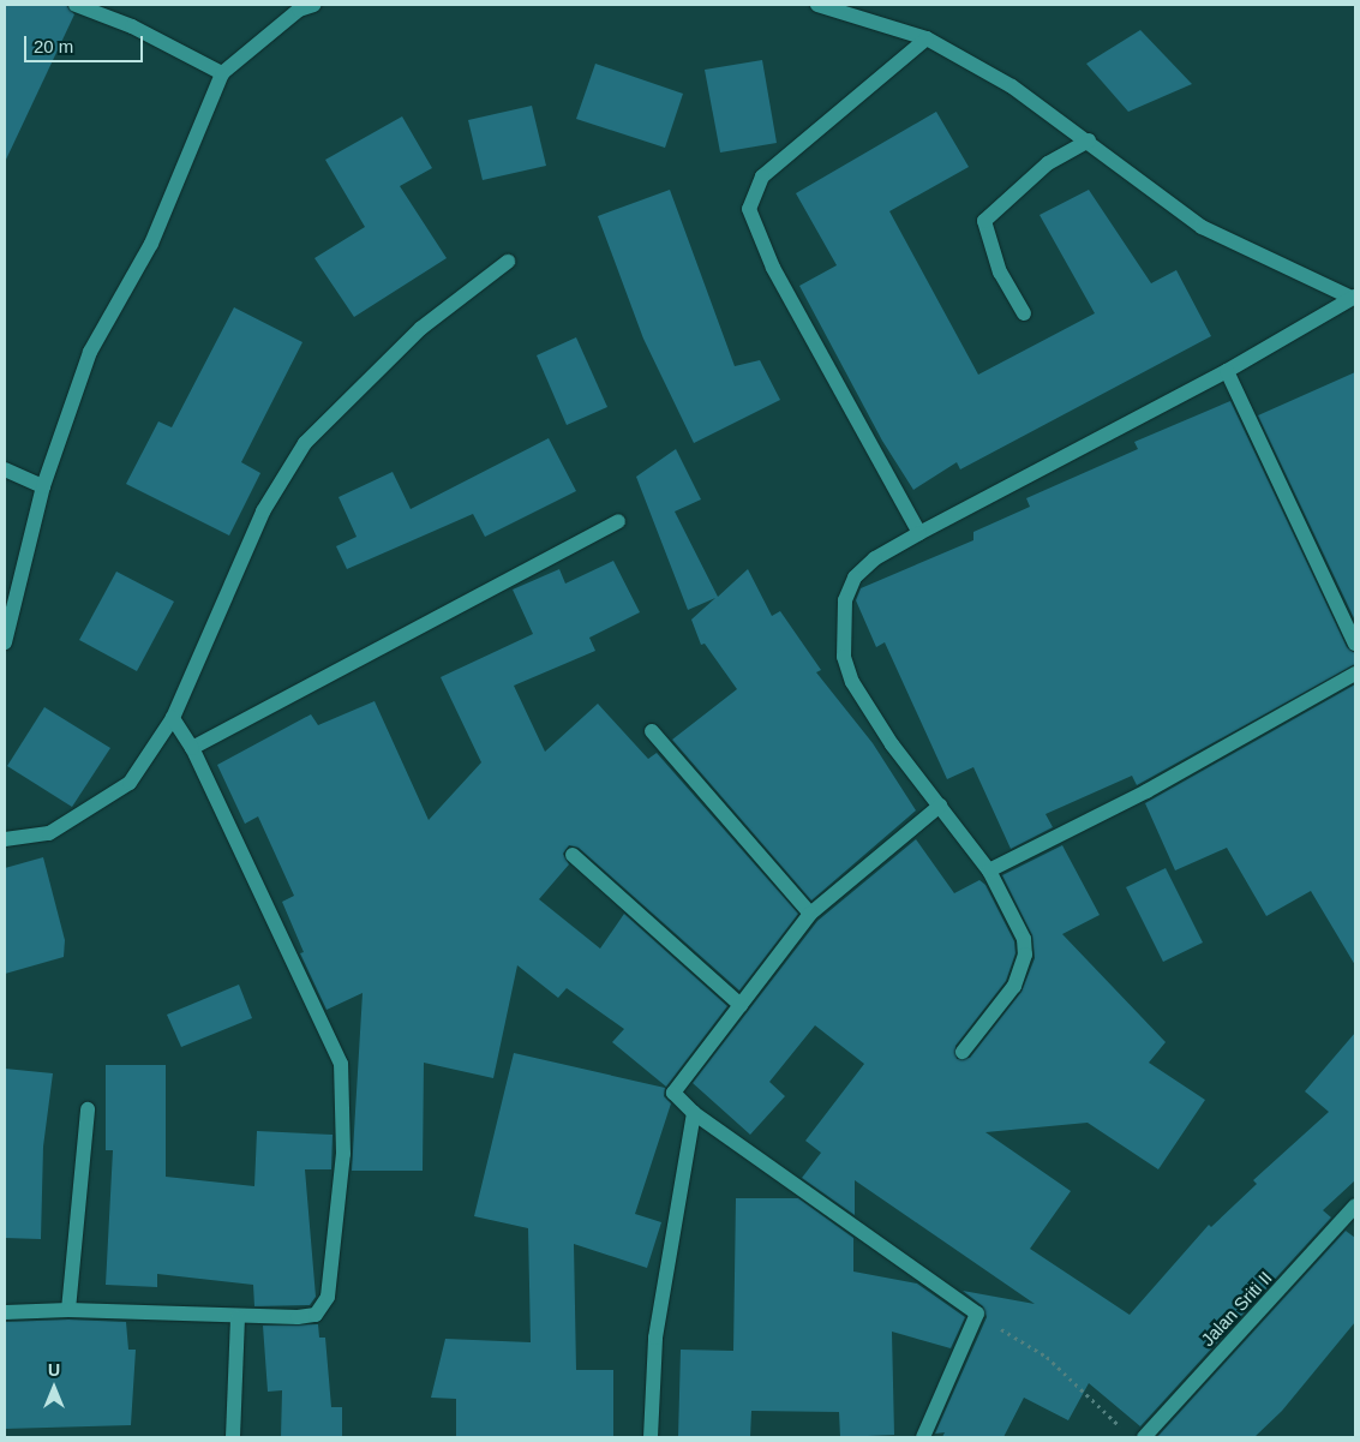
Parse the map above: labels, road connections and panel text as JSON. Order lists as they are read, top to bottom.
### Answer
{
  "streets": {
    "street": ["Jalan Sriti II"]
  },
  "scale_bar": "20 m",
  "north": "top"
}
